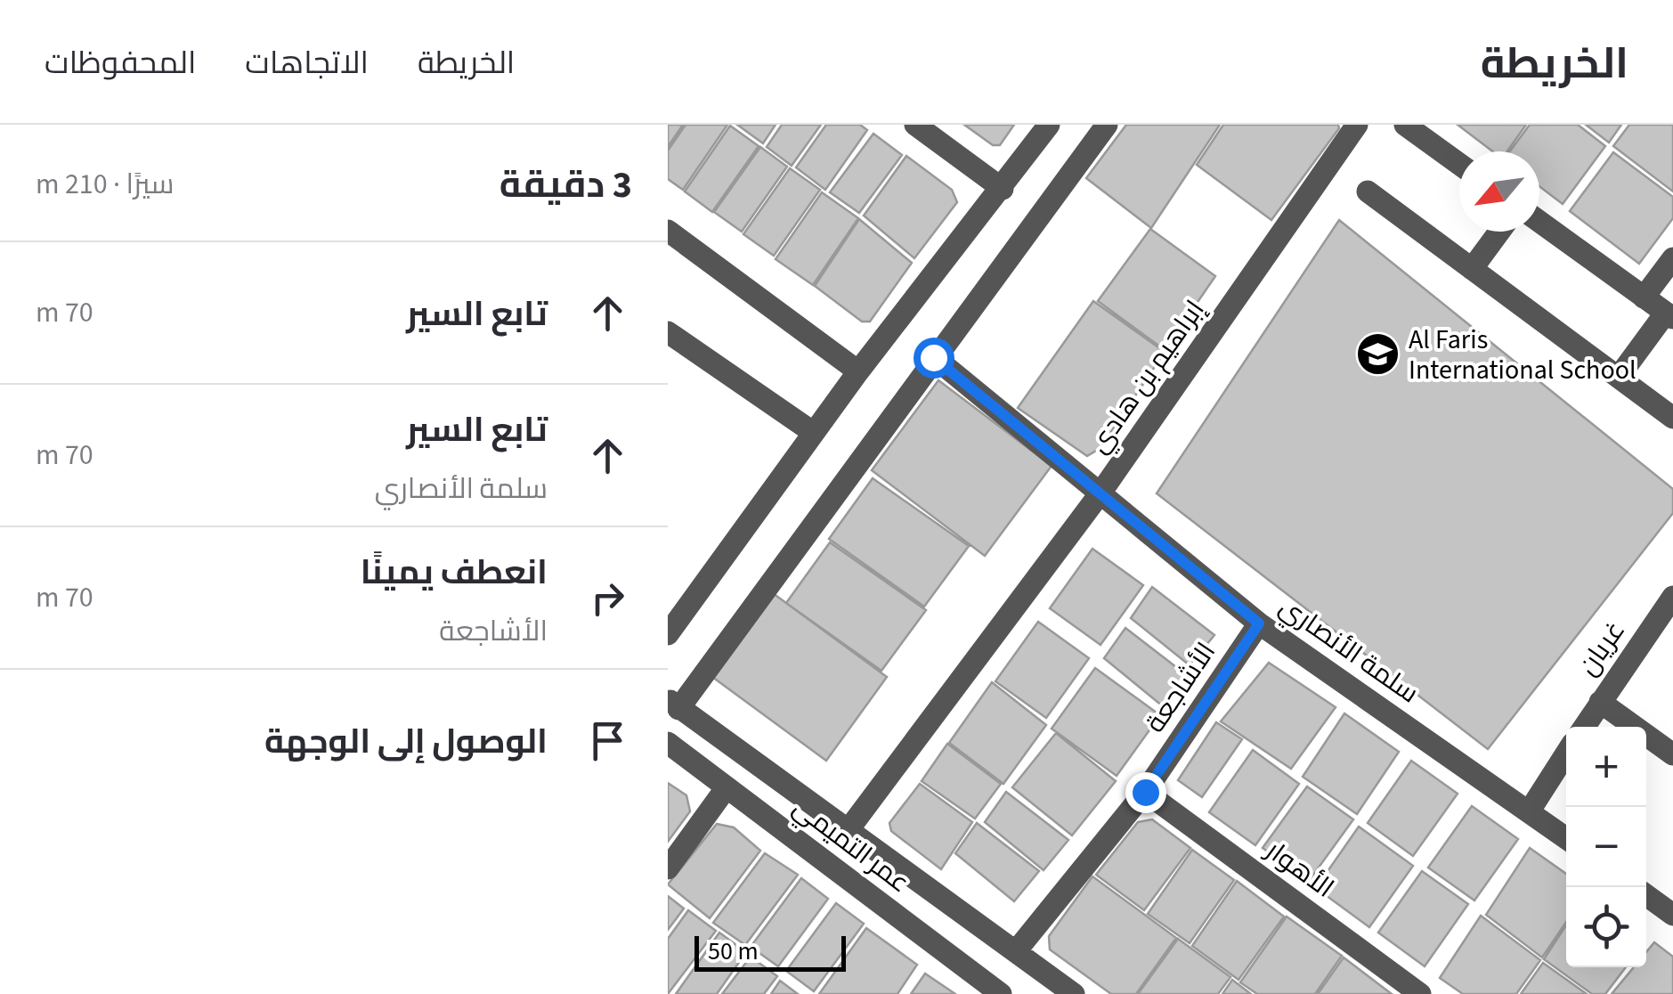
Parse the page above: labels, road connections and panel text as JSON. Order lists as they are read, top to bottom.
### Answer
{
  "streets": {
    "street": [
      "إبراهيم بن هادي",
      "غريان",
      "سلمة الأنصاري",
      "الأشاجعة",
      "عمر التميمي",
      "الأهوار"
    ]
  },
  "crossings": [
    ["إبراهيم بن هادي", "سلمة الأنصاري"],
    ["سلمة الأنصاري", "الأشاجعة"],
    ["الأشاجعة", "الأهوار"]
  ],
  "places": {
    "school or university": ["Al Faris International School"]
  },
  "scale_bar": "50 m",
  "north": "bottom left",
  "page": {
    "header": "الخريطة",
    "nav": ["الخريطة", "الاتجاهات", "المحفوظات"],
    "heading": ["3 دقيقة", "سيرًا · 210 m"],
    "list": [
      ["تابع السير", "70 m"],
      ["تابع السير", "سلمة الأنصاري", "70 m"],
      ["انعطف يمينًا", "الأشاجعة", "70 m"],
      "الوصول إلى الوجهة"
    ],
    "map_buttons": ["+", "−"],
    "scale": "50 m"
  }
}
